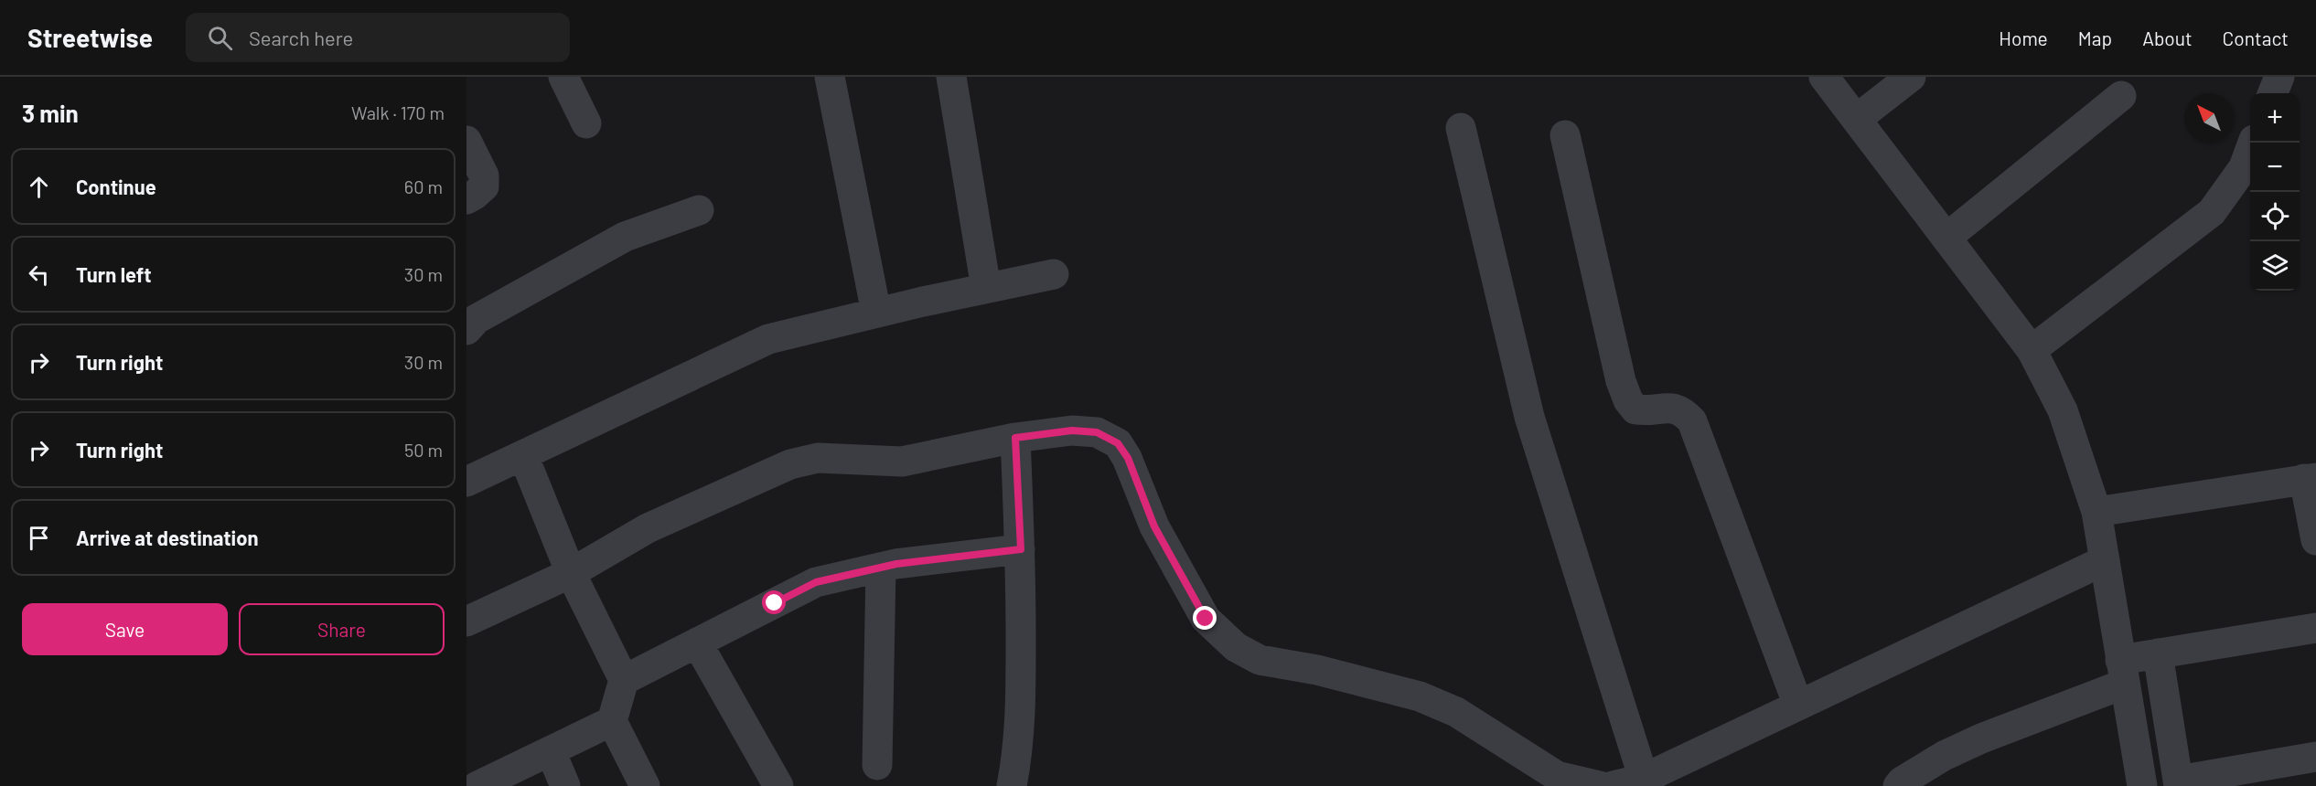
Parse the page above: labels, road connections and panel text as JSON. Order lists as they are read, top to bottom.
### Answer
{
  "north": "top left",
  "page": {
    "header": "Streetwise",
    "search": "Search here",
    "nav": [
      "Home",
      "Map",
      "About",
      "Contact"
    ],
    "heading": ["3 min", "Walk · 170 m"],
    "map_buttons": ["+", "−"],
    "list": [
      ["Continue", "60 m"],
      ["Turn left", "30 m"],
      ["Turn right", "30 m"],
      ["Turn right", "50 m"],
      "Arrive at destination"
    ],
    "buttons": ["Save", "Share"]
  }
}
